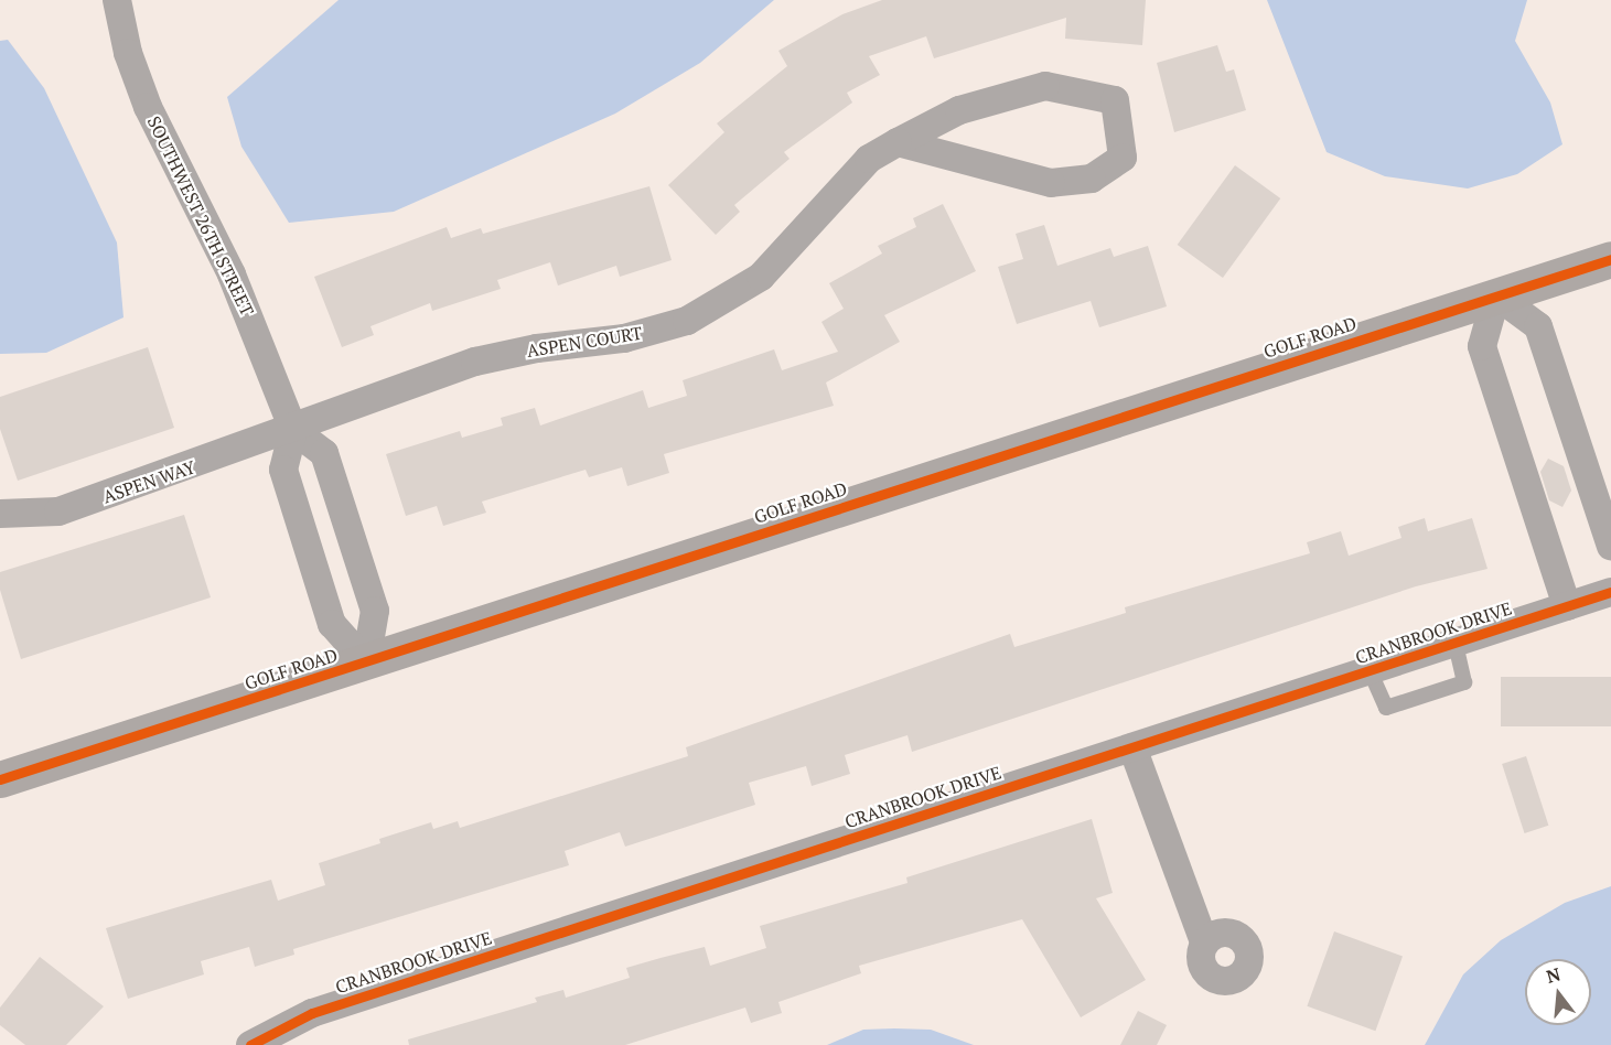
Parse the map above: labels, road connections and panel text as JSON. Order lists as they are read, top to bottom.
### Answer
{
  "streets": {
    "street": [
      "SOUTHWEST 26TH STREET",
      "GOLF ROAD",
      "ASPEN COURT",
      "ASPEN WAY",
      "CRANBROOK DRIVE"
    ]
  },
  "crossings": [
    ["SOUTHWEST 26TH STREET", "ASPEN COURT"],
    ["SOUTHWEST 26TH STREET", "ASPEN WAY"],
    ["ASPEN COURT", "ASPEN WAY"]
  ],
  "north": "top"
}
